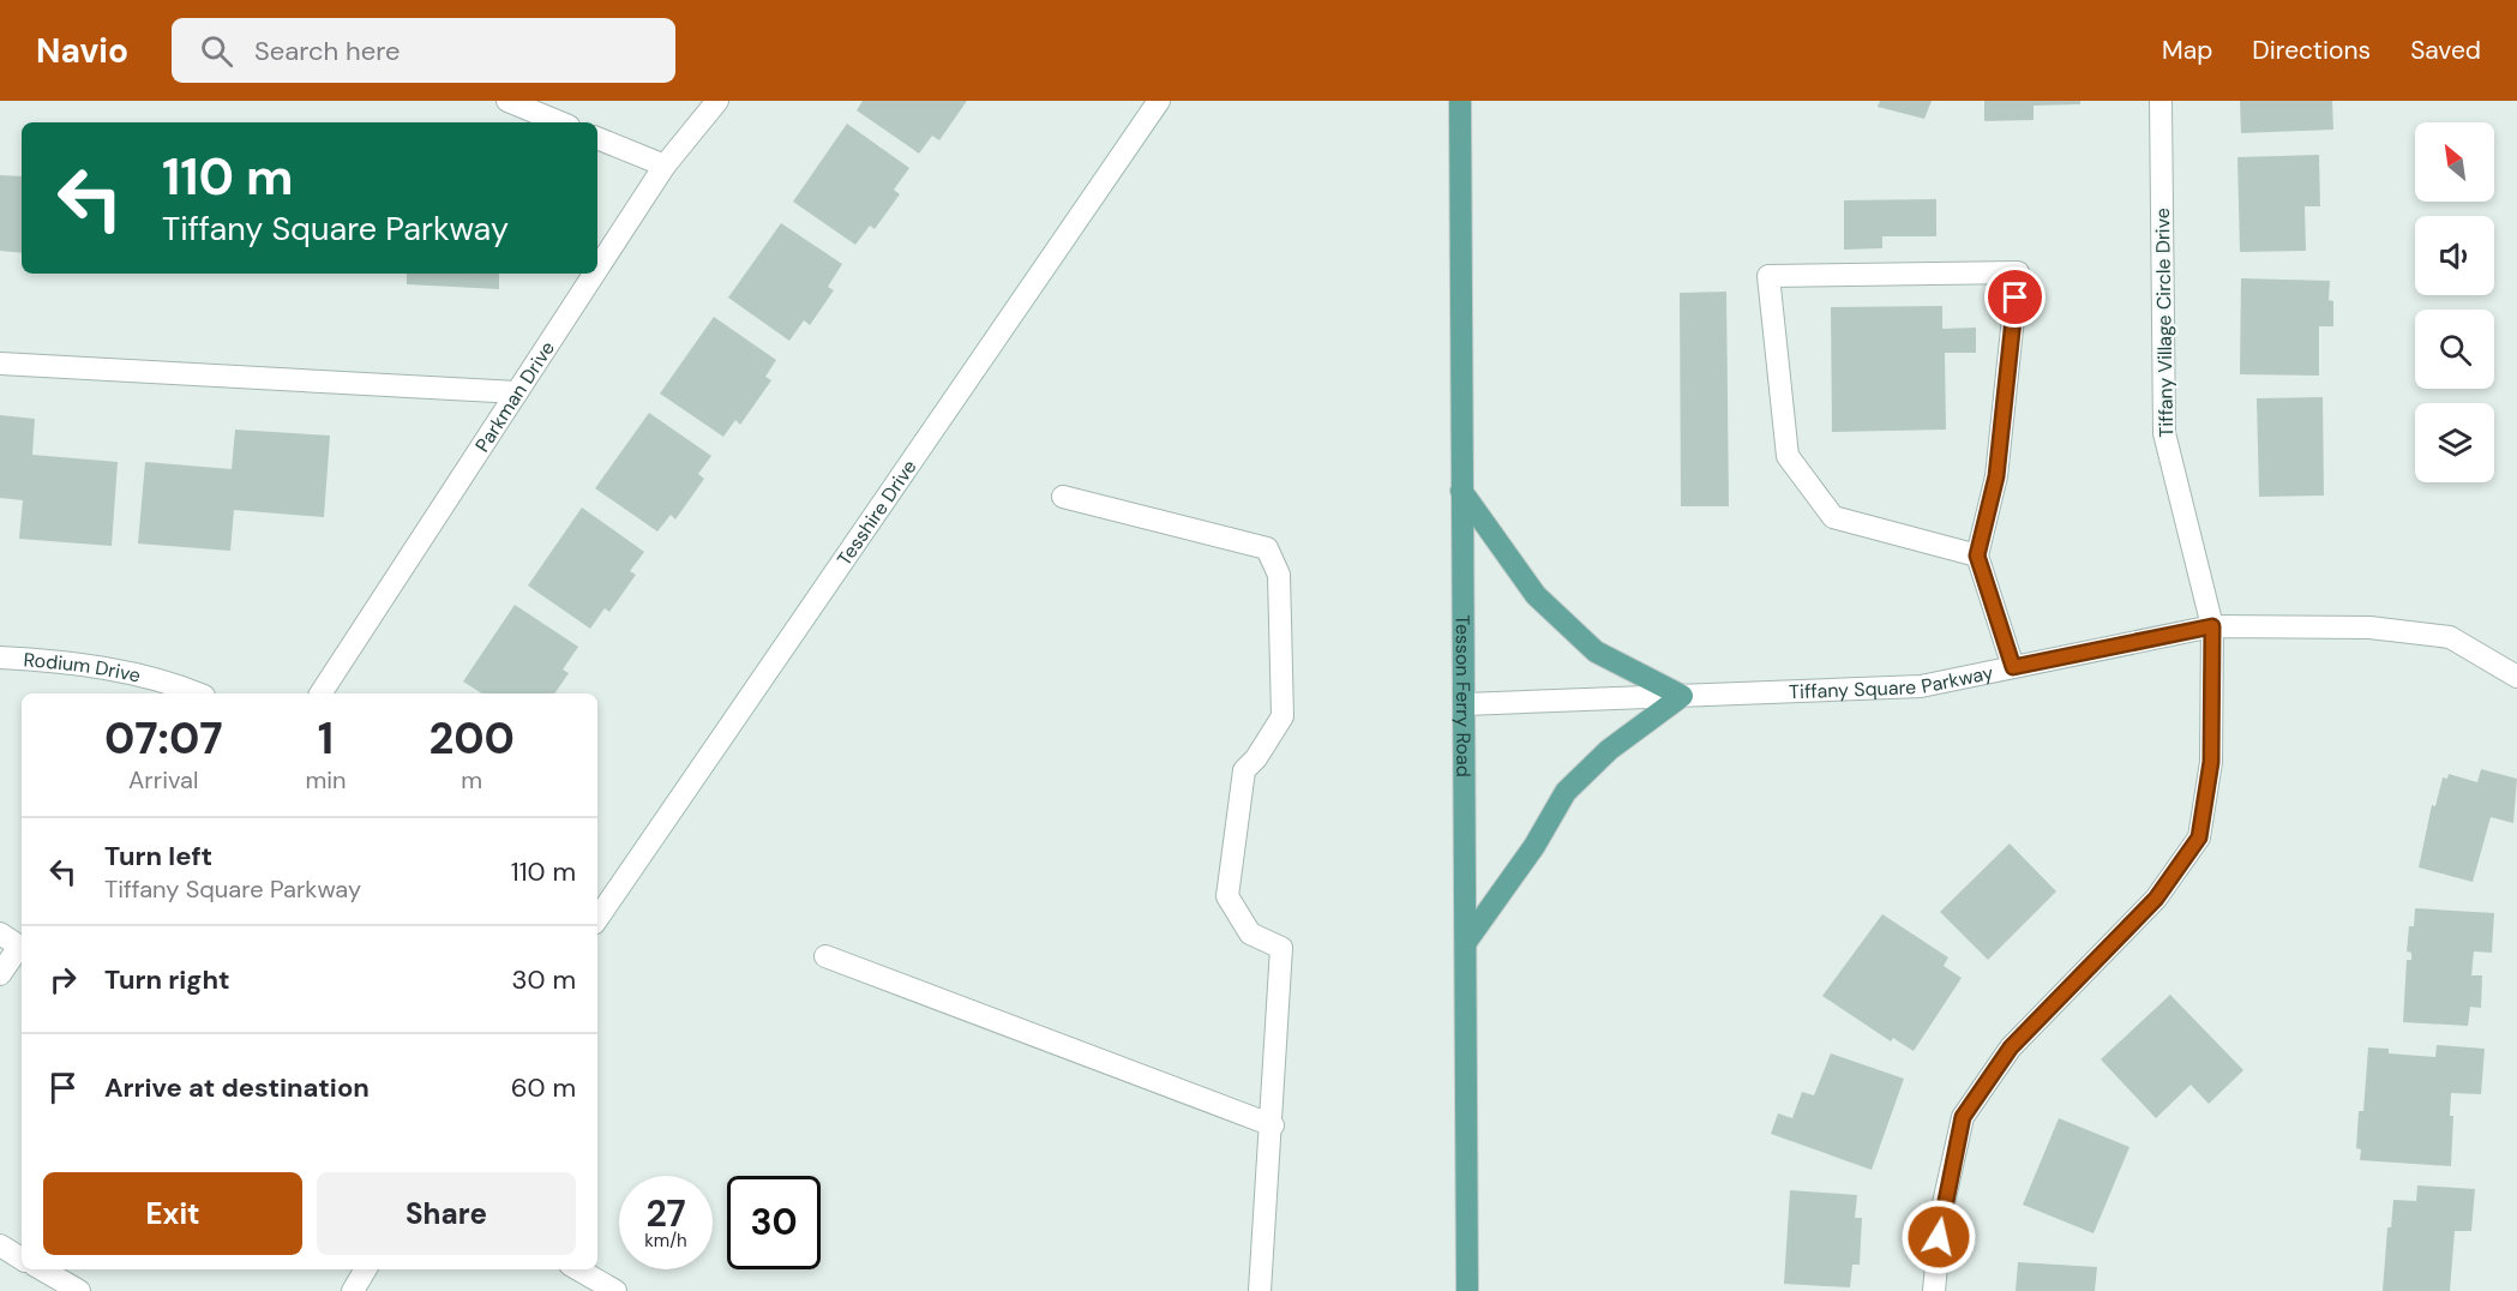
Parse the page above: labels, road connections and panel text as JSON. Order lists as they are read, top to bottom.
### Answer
{
  "streets": {
    "main road": ["Tesson Ferry Road"],
    "street": [
      "Tiffany Village Circle Drive",
      "Parkman Drive",
      "Tesshire Drive",
      "Rodium Drive",
      "Tiffany Square Parkway"
    ]
  },
  "crossings": [
    ["Tiffany Village Circle Drive", "Tiffany Square Parkway"],
    ["Tiffany Square Parkway", "Tesson Ferry Road"]
  ],
  "north": "top left",
  "page": {
    "header": "Navio",
    "search": "Search here",
    "nav": ["Map", "Directions", "Saved"],
    "turn": ["110 m", "Tiffany Square Parkway"],
    "eta": [
      "07:07",
      "Arrival",
      "1",
      "min",
      "200",
      "m"
    ],
    "list": [
      {
        "name": "Turn left",
        "note": "Tiffany Square Parkway",
        "value": "110 m"
      },
      {
        "name": "Turn right",
        "value": "30 m"
      },
      {
        "name": "Arrive at destination",
        "value": "60 m"
      }
    ],
    "buttons": ["Exit", "Share"],
    "speed": "27 km/h",
    "limit": "30"
  }
}
